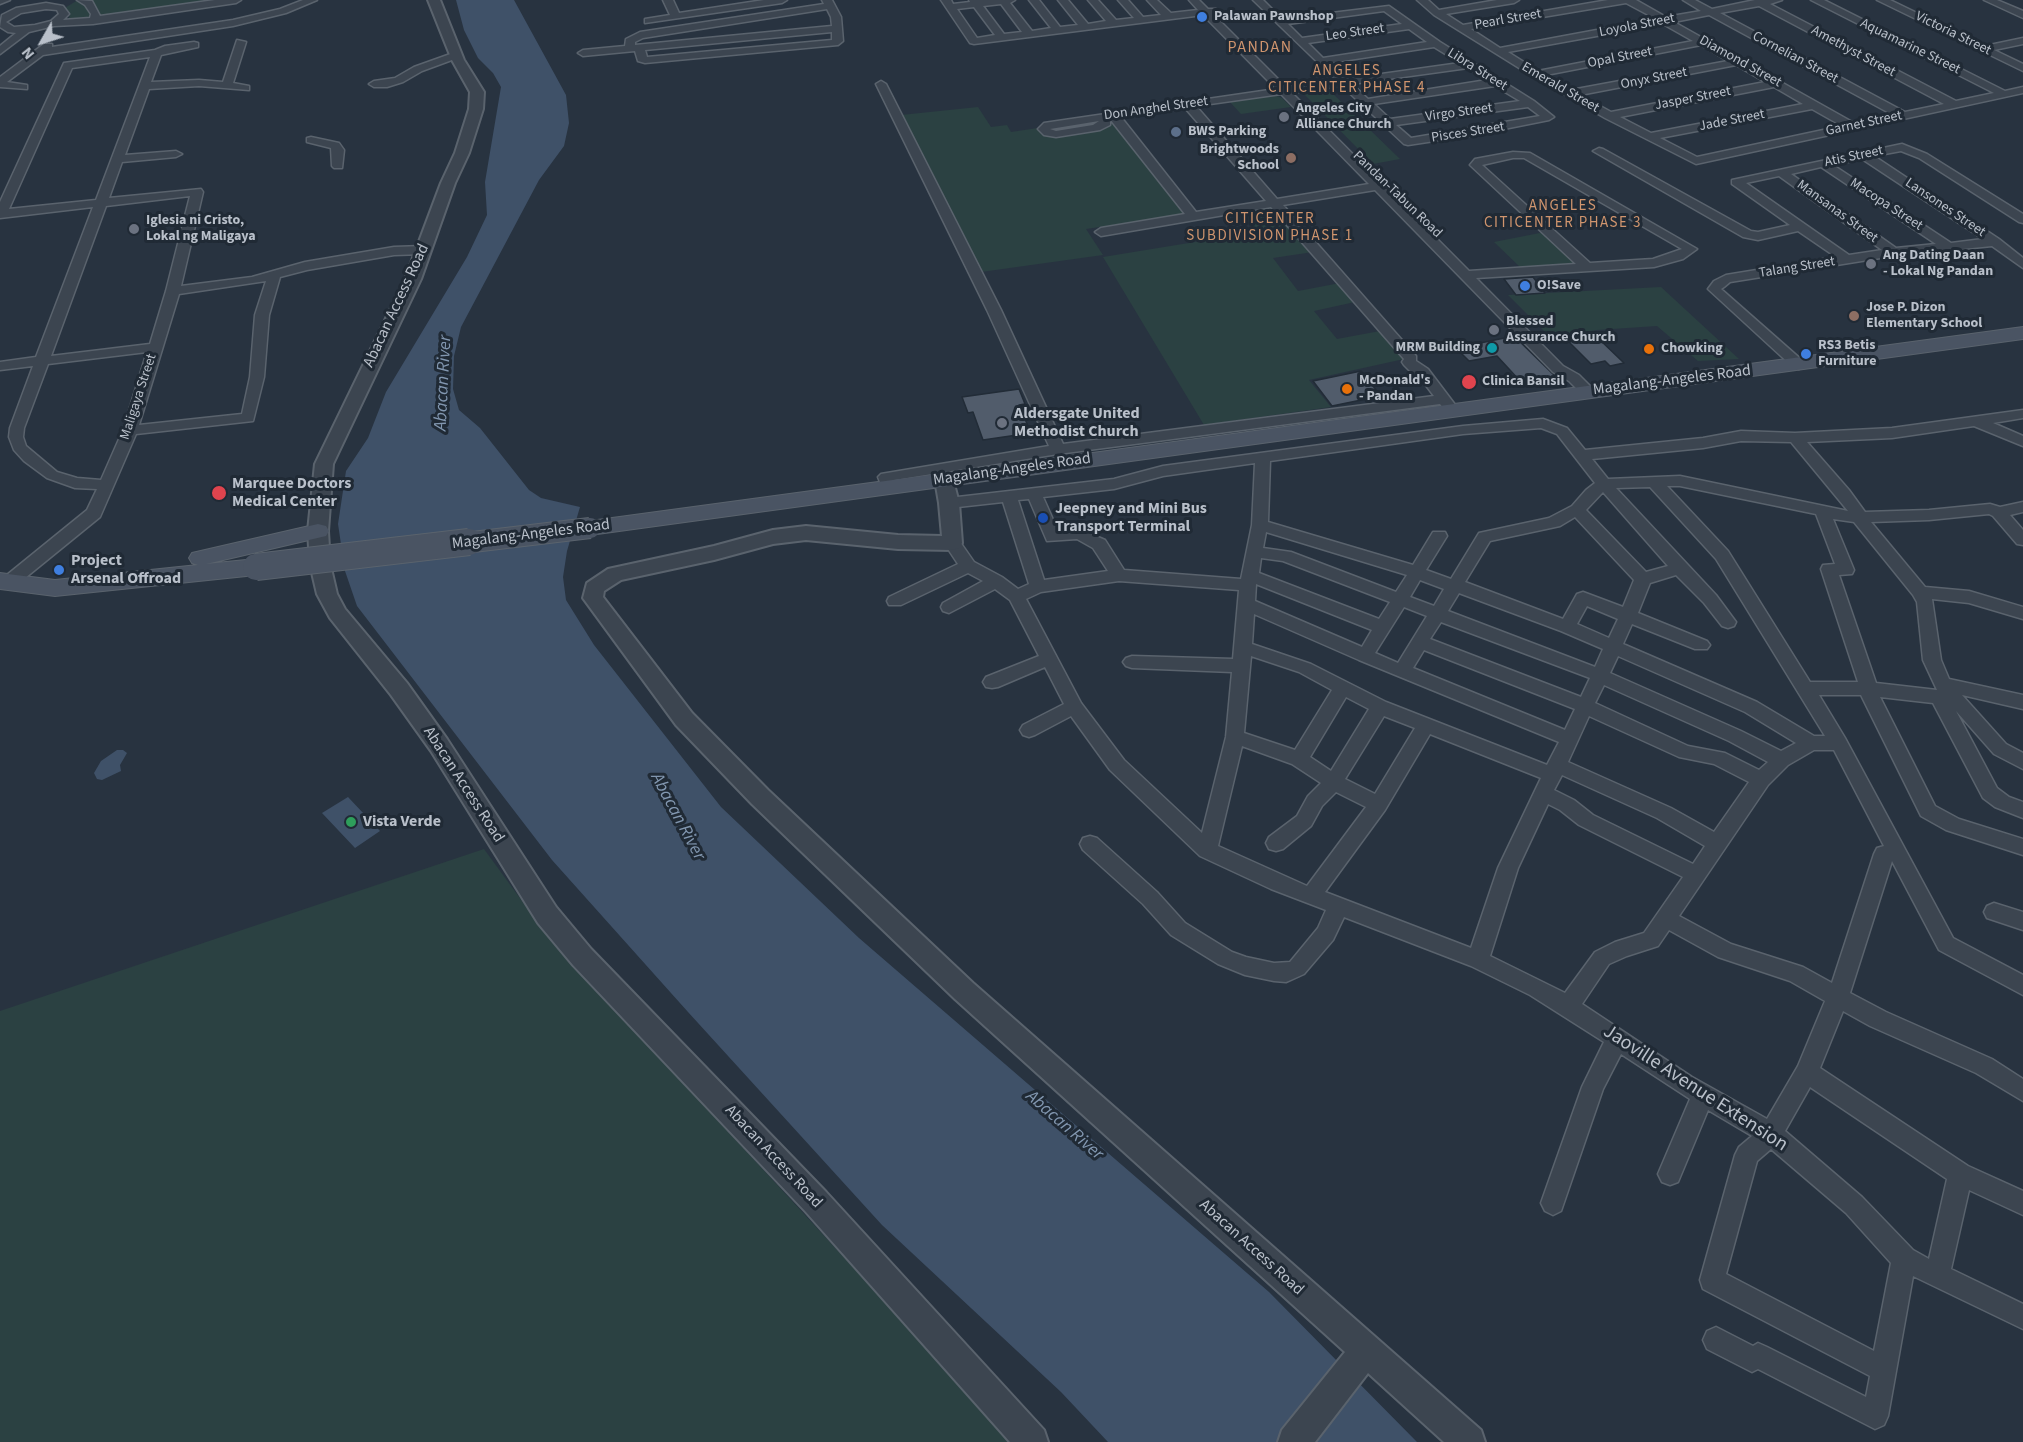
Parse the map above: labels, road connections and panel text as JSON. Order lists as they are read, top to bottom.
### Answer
{
  "streets": {
    "main road": ["Magalang-Angeles Road"],
    "street": [
      "Pearl Street",
      "Loyola Street",
      "Leo Street",
      "Victoria Street",
      "Aquamarine Street",
      "Amethyst Street",
      "Opal Street",
      "Cornelian Street",
      "Diamond Street",
      "Libra Street",
      "Onyx Street",
      "Emerald Street",
      "Jasper Street",
      "Don Anghel Street",
      "Virgo Street",
      "Jade Street",
      "Garnet Street",
      "Pisces Street",
      "Atis Street",
      "Pandan-Tabun Road",
      "Macopa Street",
      "Lansones Street",
      "Mansanas Street",
      "Talang Street",
      "Abacan Access Road",
      "Maligaya Street",
      "Jaoville Avenue Extension"
    ]
  },
  "crossings": [
    ["Pearl Street", "Diamond Street"],
    ["Pearl Street", "Emerald Street"],
    ["Loyola Street", "Amethyst Street"],
    ["Loyola Street", "Cornelian Street"],
    ["Loyola Street", "Diamond Street"],
    ["Loyola Street", "Emerald Street"],
    ["Leo Street", "Libra Street"],
    ["Aquamarine Street", "Garnet Street"],
    ["Amethyst Street", "Garnet Street"],
    ["Opal Street", "Diamond Street"],
    ["Opal Street", "Emerald Street"],
    ["Cornelian Street", "Garnet Street"],
    ["Diamond Street", "Onyx Street"],
    ["Diamond Street", "Jasper Street"],
    ["Diamond Street", "Jade Street"],
    ["Diamond Street", "Garnet Street"],
    ["Libra Street", "Don Anghel Street"],
    ["Libra Street", "Virgo Street"],
    ["Libra Street", "Pisces Street"],
    ["Onyx Street", "Emerald Street"],
    ["Emerald Street", "Jasper Street"],
    ["Emerald Street", "Jade Street"],
    ["Emerald Street", "Garnet Street"],
    ["Don Anghel Street", "Pandan-Tabun Road"],
    ["Virgo Street", "Pisces Street"],
    ["Atis Street", "Macopa Street"],
    ["Atis Street", "Lansones Street"],
    ["Atis Street", "Mansanas Street"],
    ["Pandan-Tabun Road", "Magalang-Angeles Road"],
    ["Macopa Street", "Talang Street"],
    ["Lansones Street", "Talang Street"],
    ["Mansanas Street", "Talang Street"],
    ["Talang Street", "Magalang-Angeles Road"],
    ["Magalang-Angeles Road", "Maligaya Street"]
  ],
  "districts": [
    "PANDAN",
    "ANGELES CITICENTER PHASE 4",
    "ANGELES CITICENTER PHASE 3",
    "CITICENTER SUBDIVISION PHASE 1"
  ],
  "water": ["Abacan River"],
  "places": [
    "Palawan Pawnshop",
    "Angeles City Alliance Church",
    "BWS Parking",
    "Brightwoods School",
    "Iglesia ni Cristo, Lokal ng Maligaya",
    "Ang Dating Daan - Lokal Ng Pandan",
    "O!Save",
    "Jose P. Dizon Elementary School",
    "Blessed Assurance Church",
    "MRM Building",
    "Chowking",
    "RS3 Betis Furniture",
    "Clinica Bansil",
    "McDonald's - Pandan",
    "Aldersgate United Methodist Church",
    "Marquee Doctors Medical Center",
    "Jeepney and Mini Bus Transport Terminal",
    "Project Arsenal Offroad",
    "Vista Verde"
  ],
  "north": "bottom left"
}
